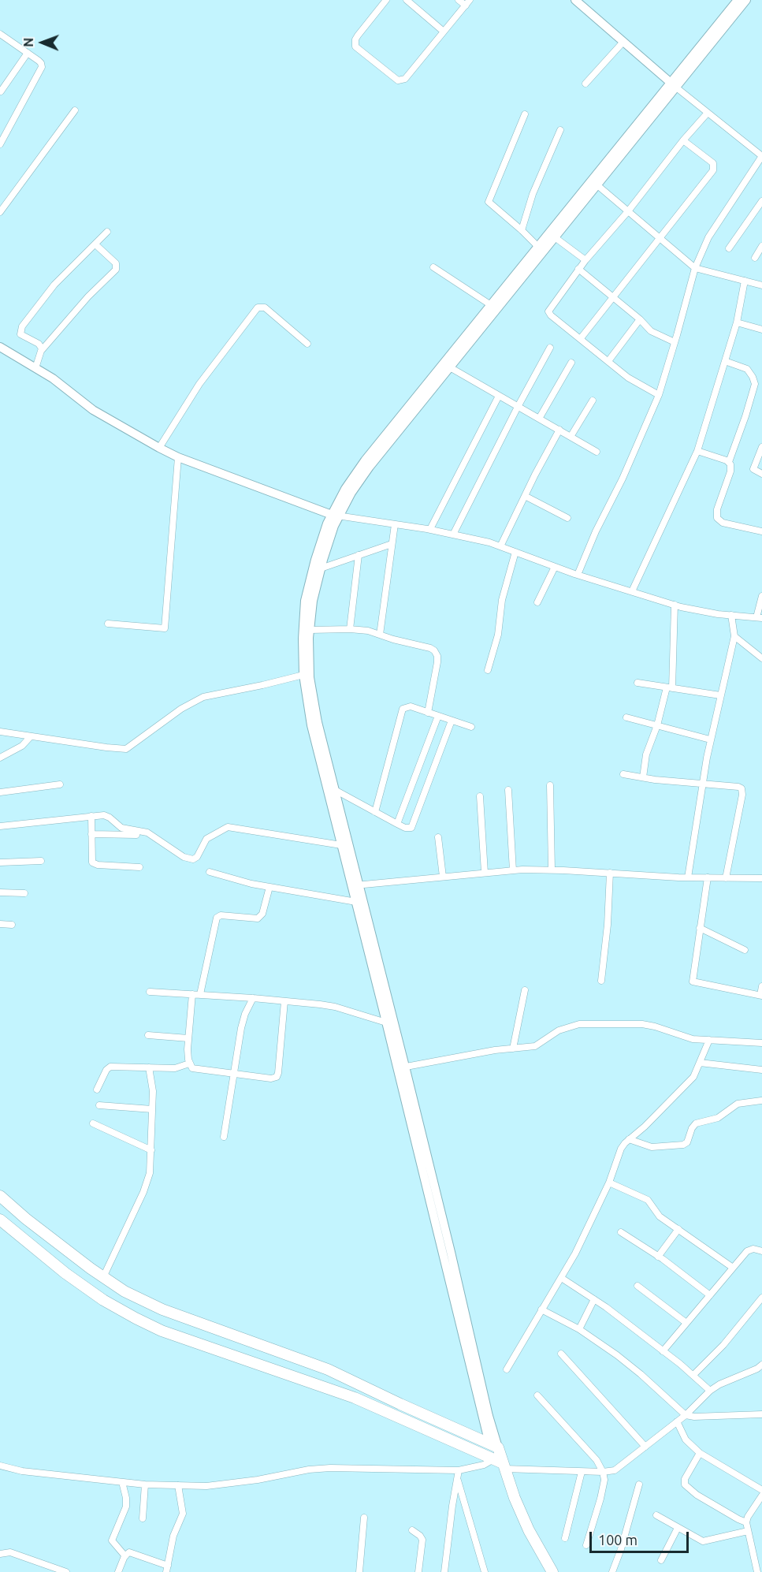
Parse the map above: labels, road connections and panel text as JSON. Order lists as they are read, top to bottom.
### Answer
{
  "scale_bar": "100 m",
  "north": "left"
}
